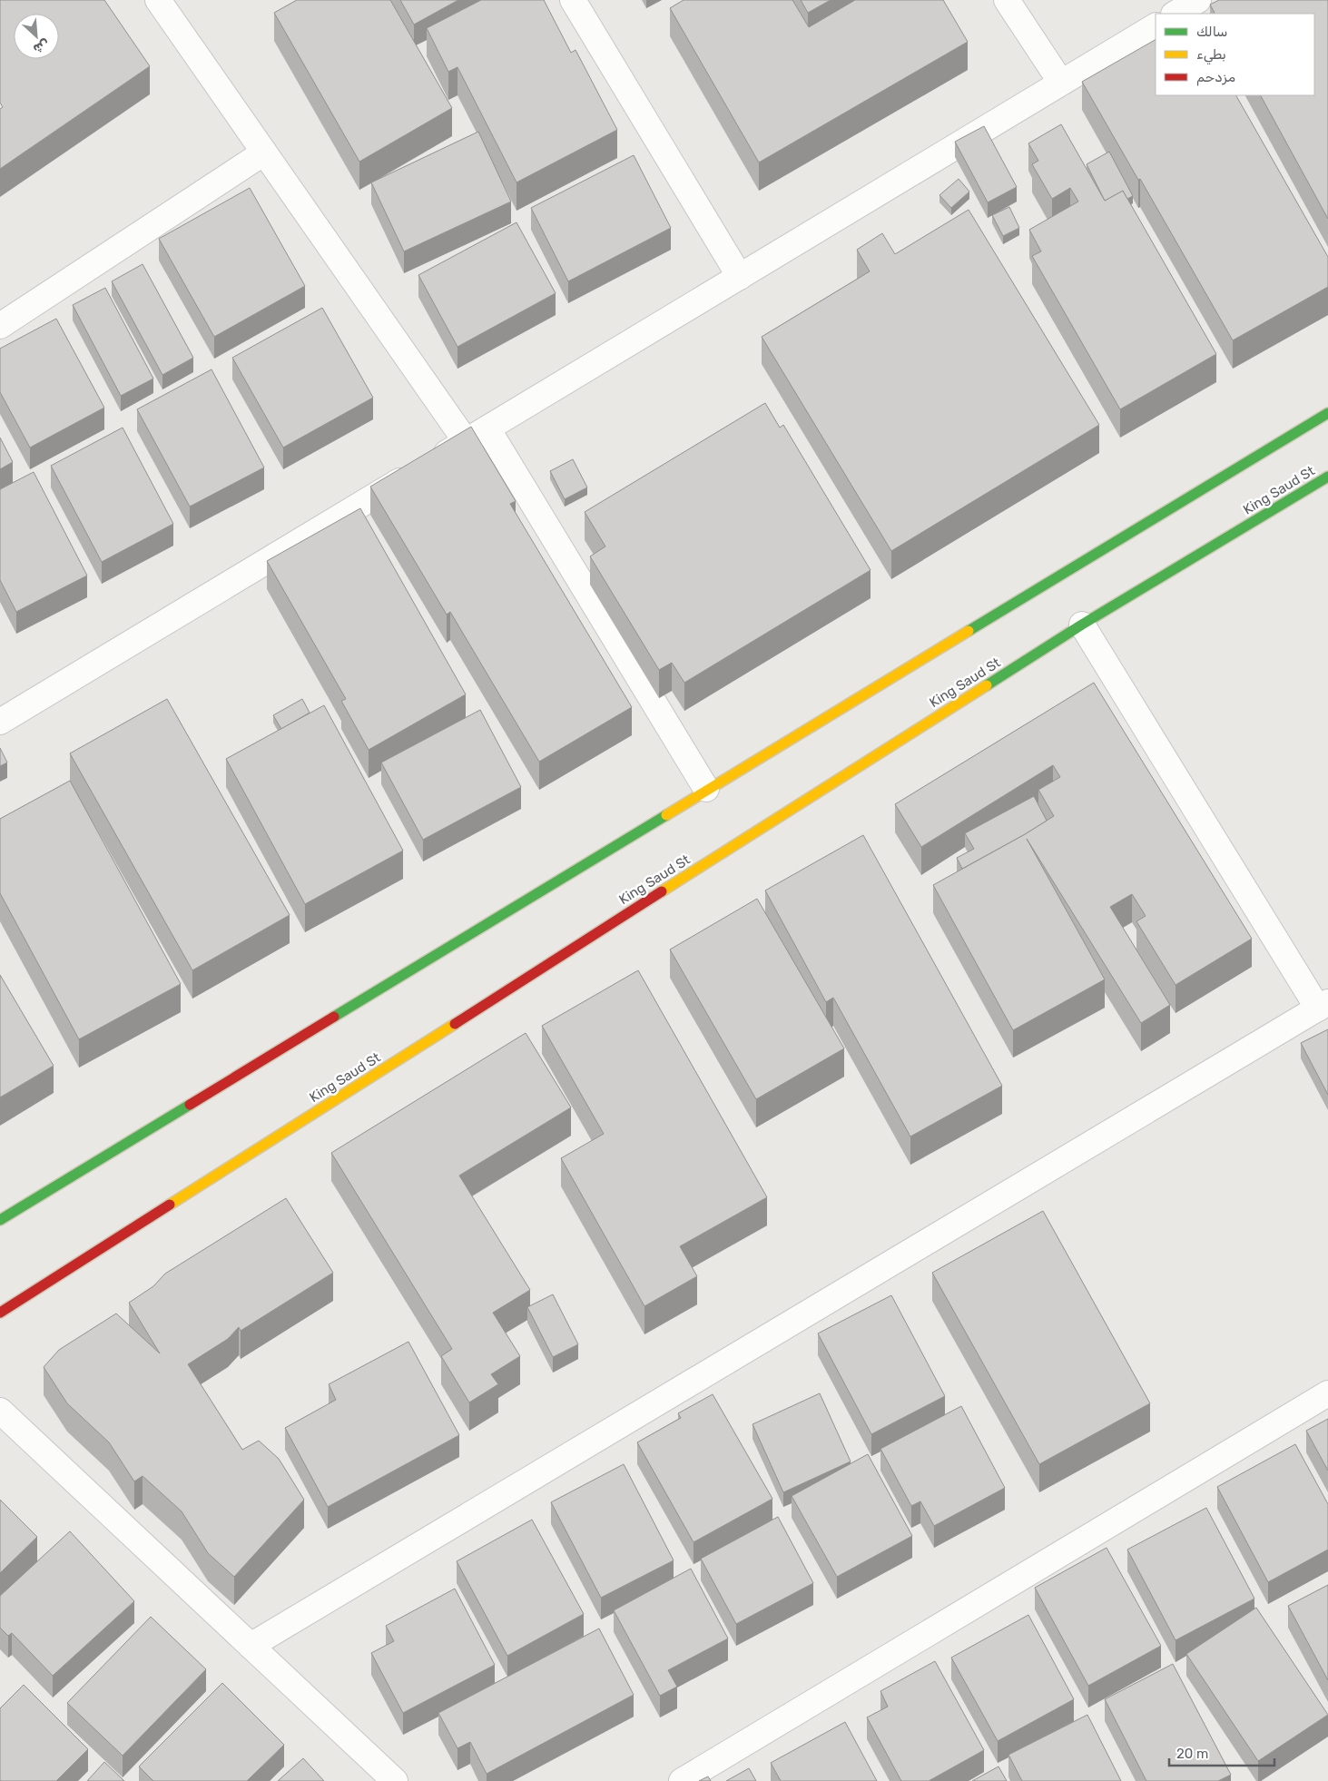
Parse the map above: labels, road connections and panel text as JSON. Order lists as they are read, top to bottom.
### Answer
{
  "streets": {
    "main road": ["King Saud St"]
  },
  "legend": ["سالك", "بطيء", "مزدحم"],
  "scale_bar": "20 m",
  "north": "bottom right"
}
